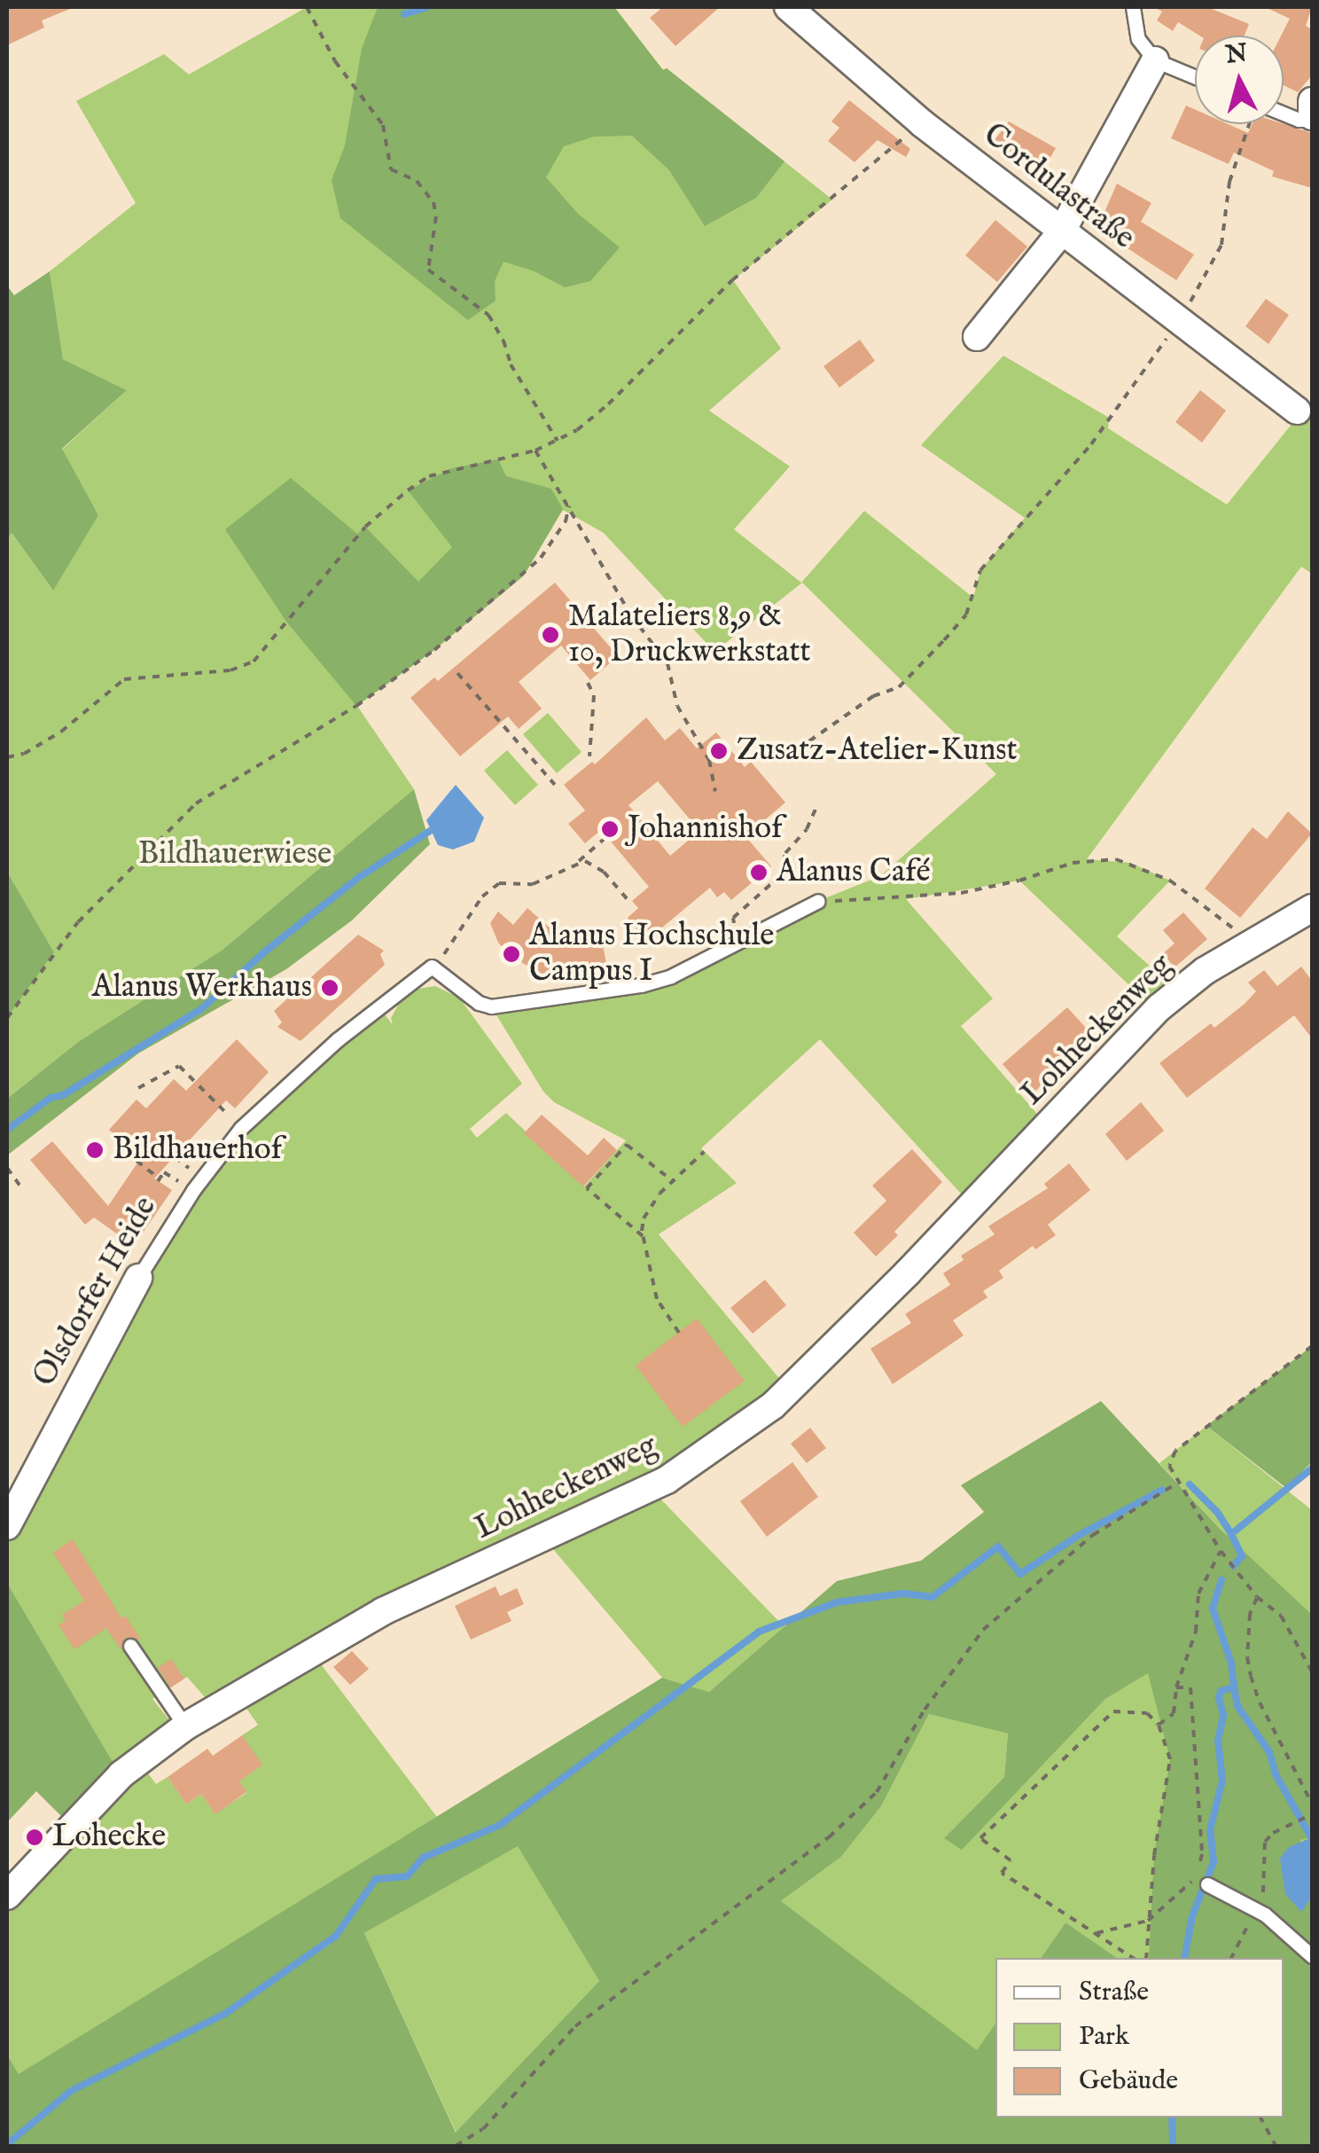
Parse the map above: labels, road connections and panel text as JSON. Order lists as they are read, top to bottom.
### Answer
{
  "streets": {
    "street": ["Cordulastraße", "Lohheckenweg", "Olsdorfer Heide"]
  },
  "parks": ["Bildhauerwiese"],
  "places": [
    "Malateliers 8,9 & 10, Druckwerkstatt",
    "Zusatz-Atelier-Kunst",
    "Johannishof",
    "Alanus Café",
    "Alanus Hochschule Campus I",
    "Alanus Werkhaus",
    "Bildhauerhof",
    "Lohecke"
  ],
  "legend": ["Straße", "Park", "Gebäude"],
  "north": "top"
}
